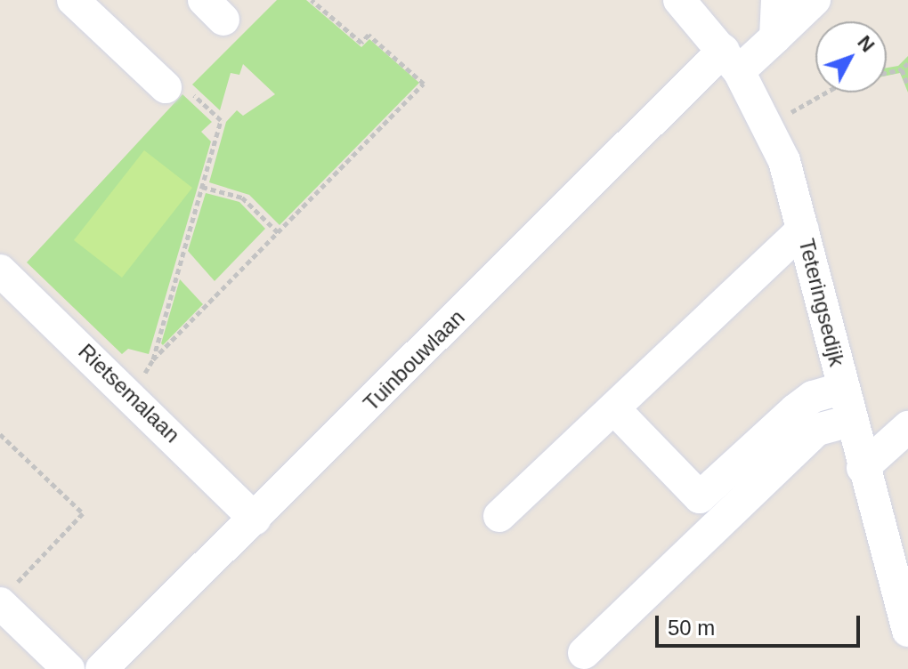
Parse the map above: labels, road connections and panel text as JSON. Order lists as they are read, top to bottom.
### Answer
{
  "streets": {
    "street": ["Teteringsedijk", "Tuinbouwlaan", "Rietsemalaan"]
  },
  "crossings": [
    ["Teteringsedijk", "Tuinbouwlaan"],
    ["Tuinbouwlaan", "Rietsemalaan"]
  ],
  "scale_bar": "50 m",
  "north": "top right"
}
